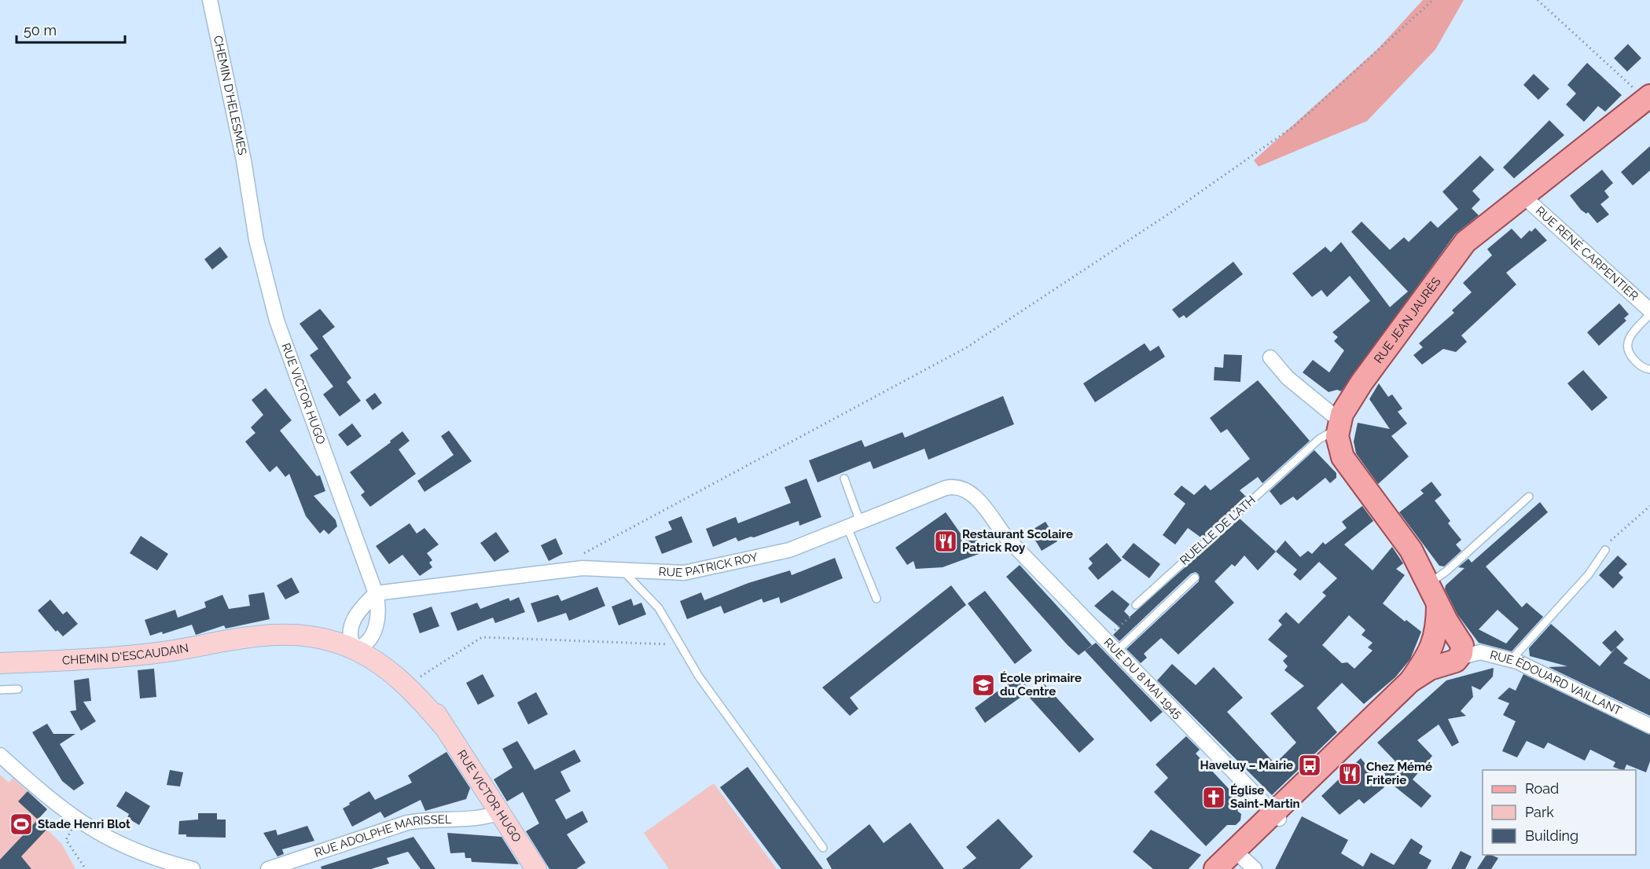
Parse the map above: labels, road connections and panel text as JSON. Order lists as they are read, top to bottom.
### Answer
{
  "streets": {
    "main road": ["RUE JEAN JAURÈS"],
    "street": [
      "CHEMIN D'HELESMES",
      "RUE RENÉ CARPENTIER",
      "RUE VICTOR HUGO",
      "RUE PATRICK ROY",
      "CHEMIN D'ESCAUDAIN",
      "RUE DU 8 MAI 1945",
      "RUE ÉDOUARD VAILLANT",
      "RUE ADOLPHE MARISSEL"
    ],
    "lane": ["RUELLE DE L'ATH"]
  },
  "crossings": [
    ["CHEMIN D'HELESMES", "RUE VICTOR HUGO"],
    ["RUE RENÉ CARPENTIER", "RUE JEAN JAURÈS"],
    ["RUE JEAN JAURÈS", "RUELLE DE L'ATH"],
    ["RUE VICTOR HUGO", "RUE PATRICK ROY"],
    ["RUE VICTOR HUGO", "CHEMIN D'ESCAUDAIN"],
    ["RUE VICTOR HUGO", "RUE ADOLPHE MARISSEL"],
    ["RUE PATRICK ROY", "RUE DU 8 MAI 1945"]
  ],
  "places": {
    "restaurant": ["Restaurant Scolaire Patrick Roy", "Chez Mémé Friterie"],
    "school or university": ["École primaire du Centre"],
    "bus stop": ["Haveluy – Mairie"],
    "church": ["Église Saint-Martin"],
    "sports": ["Stade Henri Blot"]
  },
  "legend": ["Road", "Park", "Building"],
  "scale_bar": "50 m"
}
